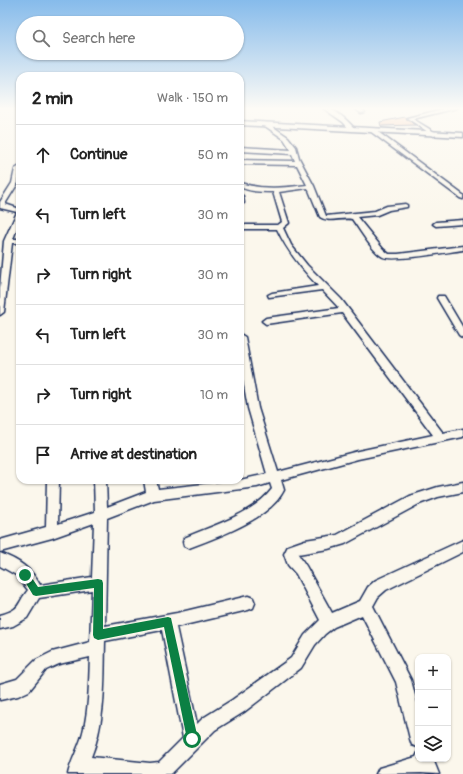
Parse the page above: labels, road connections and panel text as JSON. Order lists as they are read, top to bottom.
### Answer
{
  "page": {
    "search": "Search here",
    "heading": ["2 min", "Walk · 150 m"],
    "list": [
      ["Continue", "50 m"],
      ["Turn left", "30 m"],
      ["Turn right", "30 m"],
      ["Turn left", "30 m"],
      ["Turn right", "10 m"],
      "Arrive at destination"
    ],
    "map_buttons": ["+", "−"]
  }
}
